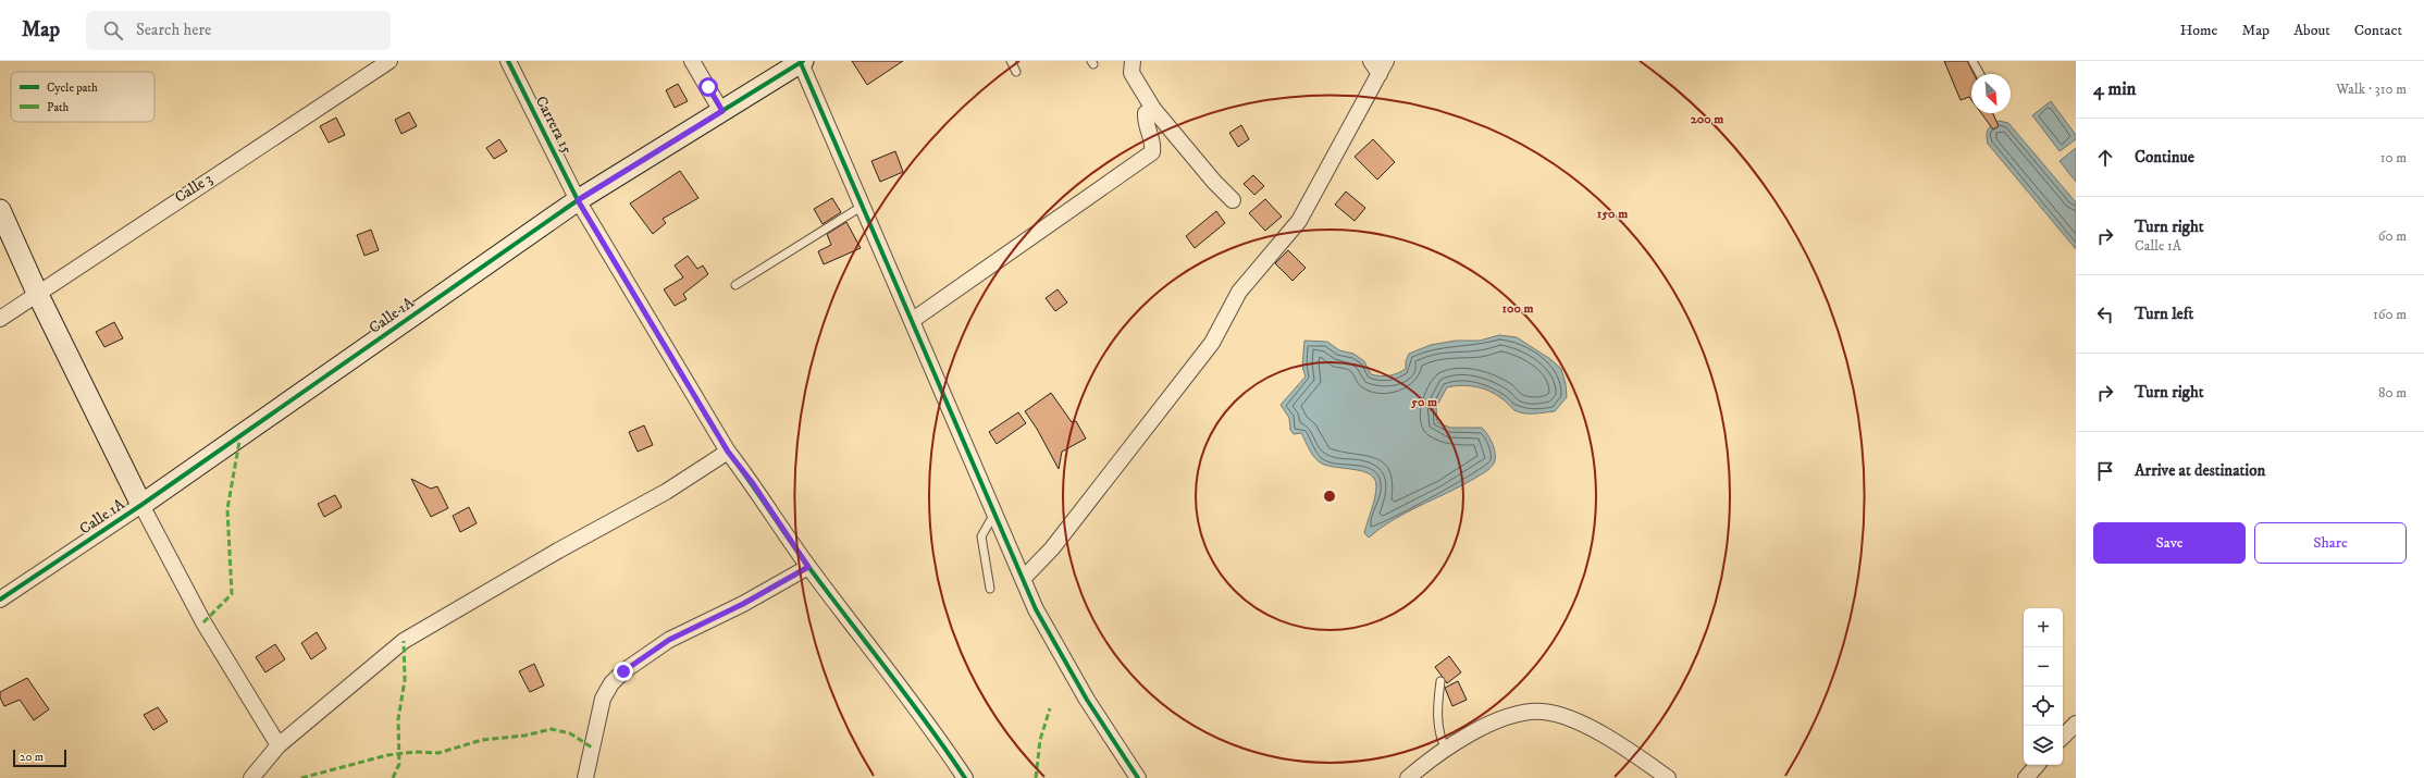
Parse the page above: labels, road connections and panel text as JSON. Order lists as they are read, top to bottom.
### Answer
{
  "streets": {
    "street": ["Carrera 15", "Calle 3", "Calle 1A"]
  },
  "crossings": [
    ["Carrera 15", "Calle 1A"]
  ],
  "legend": ["Cycle path", "Path"],
  "scale_bar": "20 m",
  "north": "bottom right",
  "page": {
    "header": "Map",
    "search": "Search here",
    "nav": [
      "Home",
      "Map",
      "About",
      "Contact"
    ],
    "heading": ["4 min", "Walk · 310 m"],
    "list": [
      ["Continue", "10 m"],
      ["Turn right", "Calle 1A", "60 m"],
      ["Turn left", "160 m"],
      ["Turn right", "80 m"],
      "Arrive at destination"
    ],
    "buttons": ["Save", "Share"],
    "map_buttons": ["+", "−"],
    "scale": "20 m"
  },
  "rings": [
    "200 m",
    "150 m",
    "100 m",
    "50 m"
  ]
}
